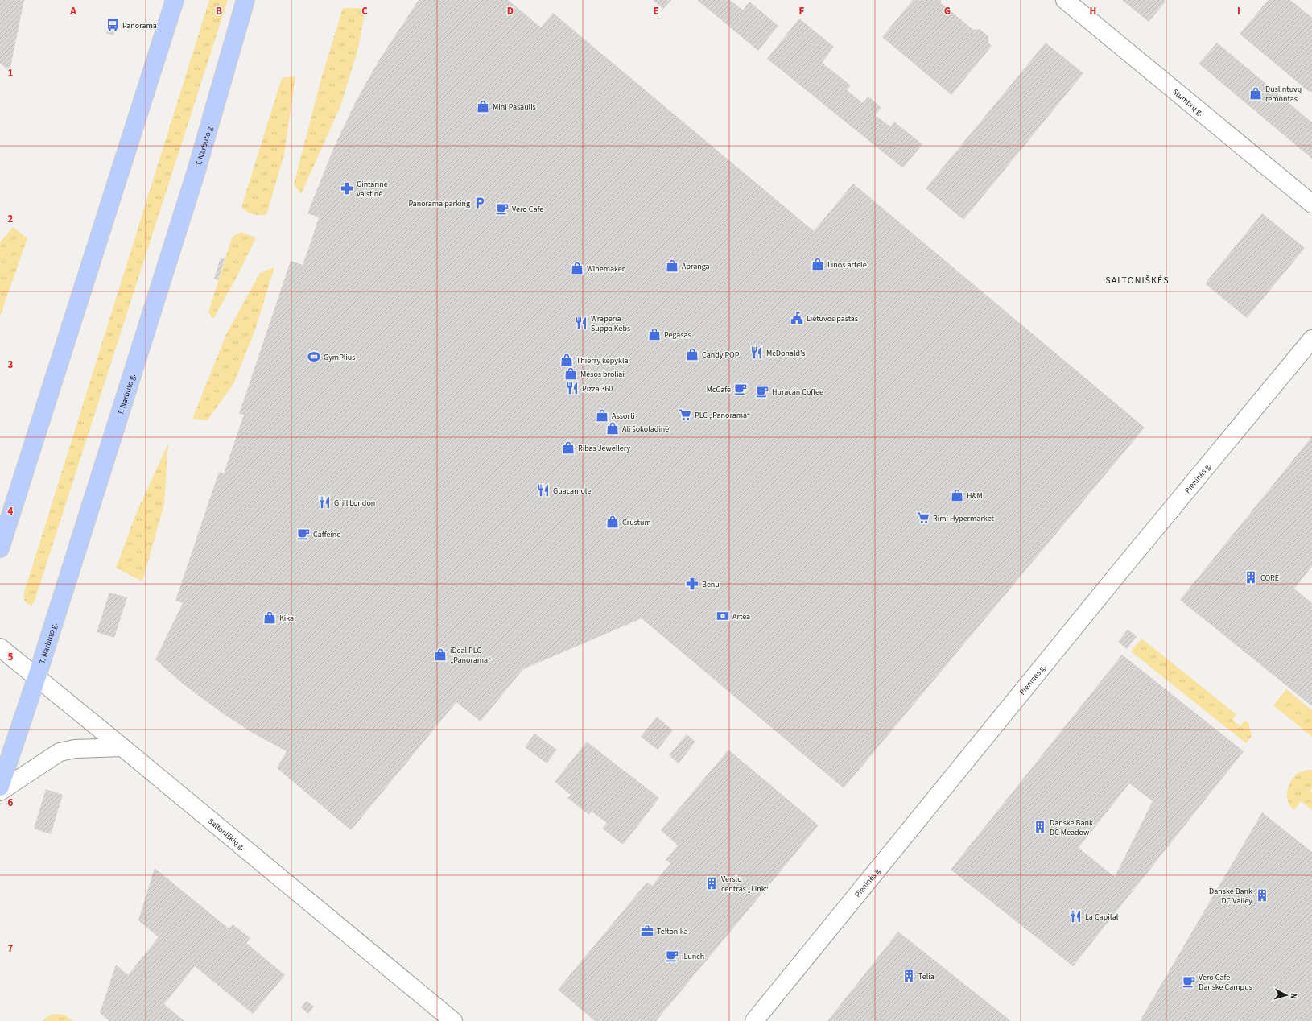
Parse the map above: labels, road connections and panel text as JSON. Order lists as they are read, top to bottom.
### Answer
{
  "streets": {
    "main road": ["T. Narbuto g."],
    "street": ["Stumbrų g.", "Pieninės g.", "Saltoniškių g."]
  },
  "crossings": [
    ["T. Narbuto g.", "Saltoniškių g."]
  ],
  "districts": ["SALTONIŠKĖS"],
  "places": {
    "bus stop": ["Panorama"],
    "shop": [
      "Duslintuvų remontas",
      "Mini Pasaulis",
      "Linos artelė",
      "Apranga",
      "Winemaker",
      "Pegasas",
      "Candy POP",
      "Thierry kepykla",
      "Mėsos broliai",
      "Assorti",
      "Ali šokoladinė",
      "Ribas Jewellery",
      "H&M",
      "Crustum",
      "Kika",
      "iDeal PLC „Panorama“"
    ],
    "pharmacy": ["Gintarinė vaistinė", "Benu"],
    "parking": ["Panorama parking"],
    "cafe": [
      "Vero Cafe",
      "McCafé",
      "Huracán Coffee",
      "Caffeine",
      "iLunch",
      "Vero Cafe Danske Campus"
    ],
    "public building": ["Lietuvos paštas"],
    "restaurant": [
      "Wraperia Suppa Kebs",
      "McDonald's",
      "Pizza 360",
      "Guacamole",
      "Grill London",
      "La Capital"
    ],
    "sports": ["GymPlius"],
    "supermarket": ["PLC „Panorama“", "Rimi Hypermarket"],
    "building": [
      "CORE",
      "Danske Bank DC Meadow",
      "Verslo centras „Link“",
      "Danske Bank DC Valley",
      "Telia"
    ],
    "bank": ["Artea"],
    "office": ["Teltonika"]
  },
  "north": "right",
  "grid": {
    "columns": [
      "A",
      "B",
      "C",
      "D",
      "E",
      "F",
      "G",
      "H",
      "I"
    ],
    "rows": [
      "1",
      "2",
      "3",
      "4",
      "5",
      "6",
      "7"
    ]
  }
}
